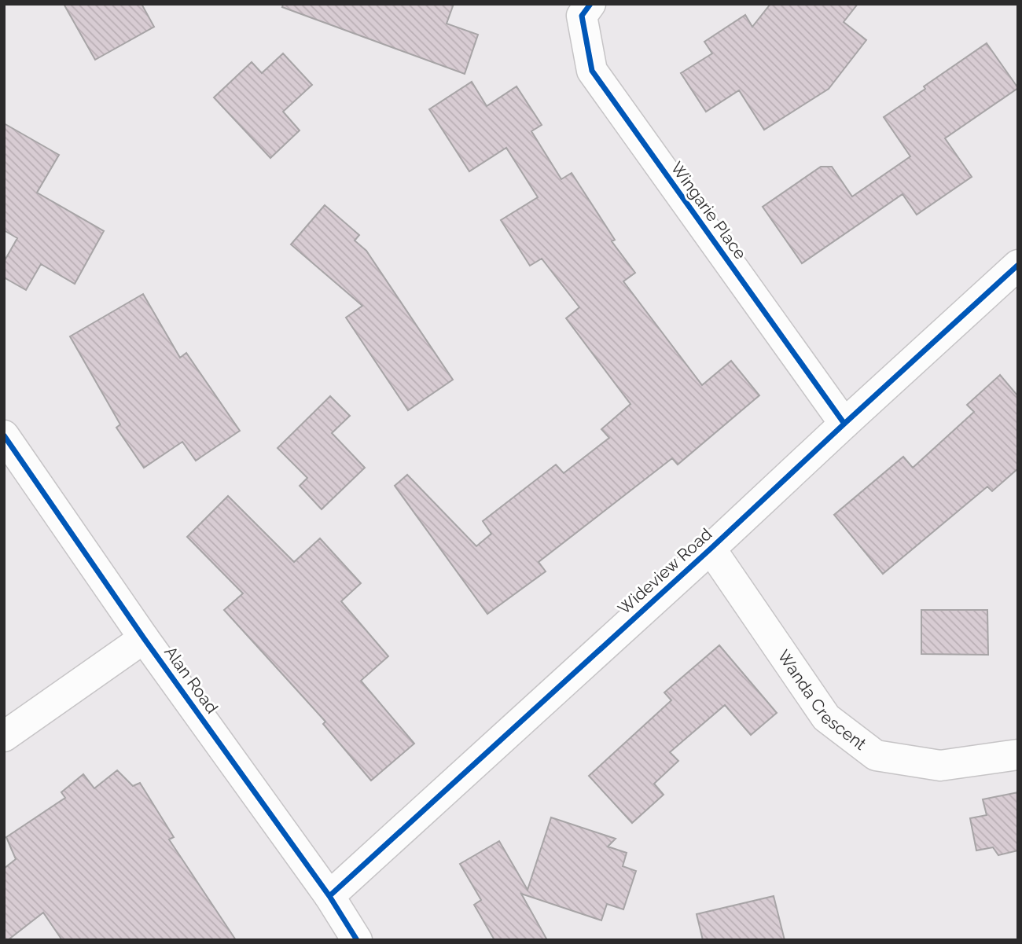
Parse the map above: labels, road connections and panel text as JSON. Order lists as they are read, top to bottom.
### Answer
{
  "streets": {
    "street": [
      "Wingarie Place",
      "Wideview Road",
      "Alan Road",
      "Wanda Crescent"
    ]
  },
  "crossings": [
    ["Wingarie Place", "Wideview Road"],
    ["Wideview Road", "Alan Road"],
    ["Wideview Road", "Wanda Crescent"]
  ]
}
